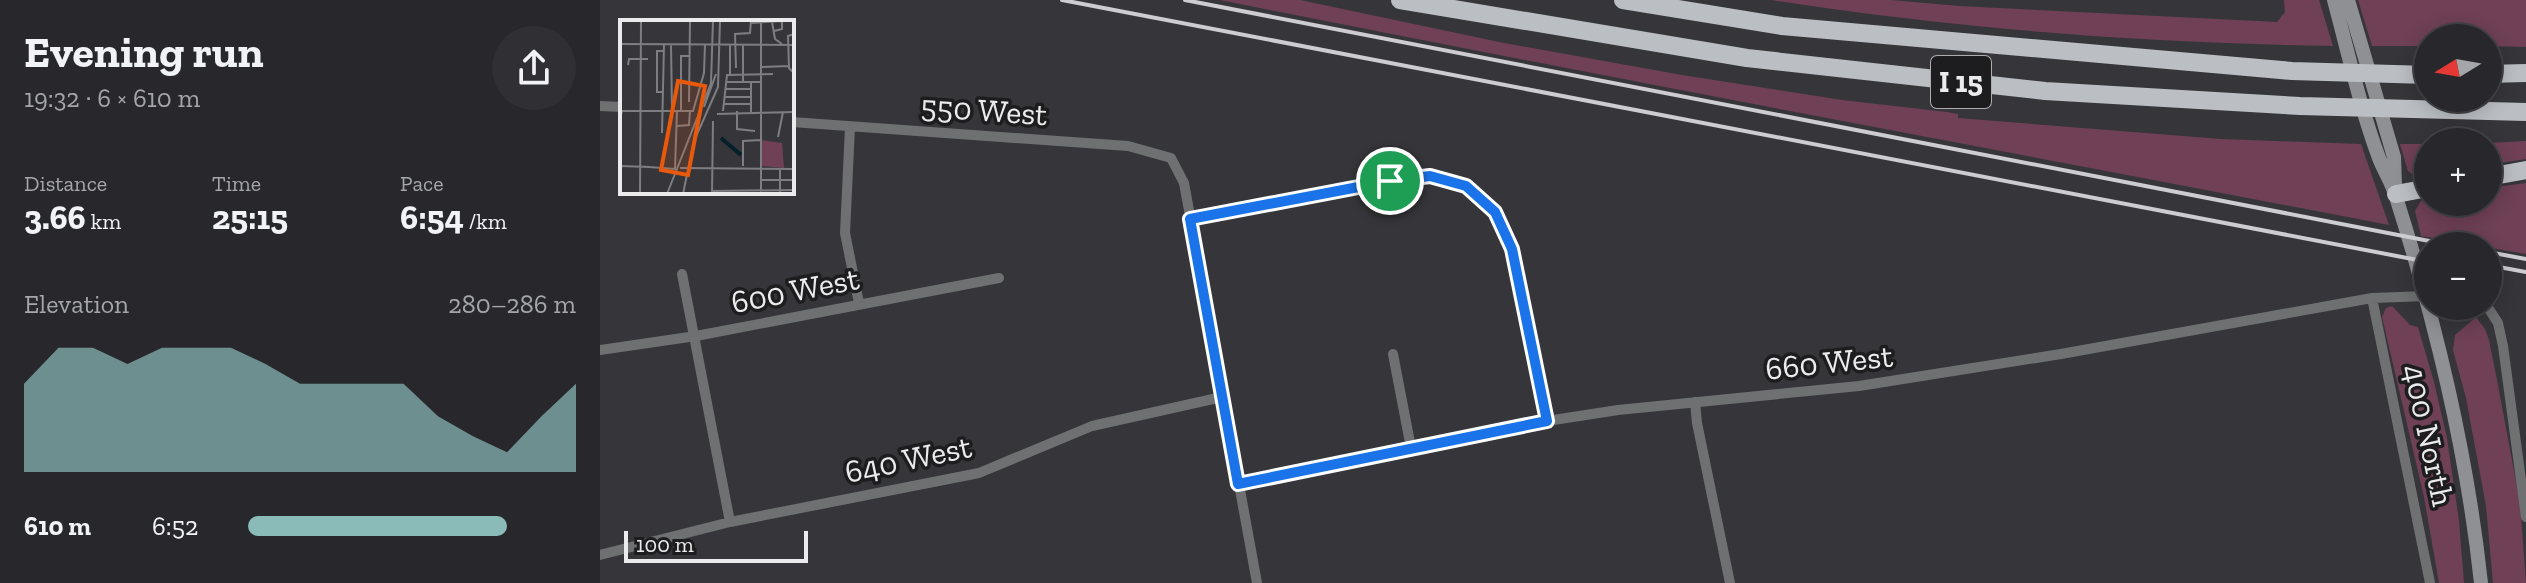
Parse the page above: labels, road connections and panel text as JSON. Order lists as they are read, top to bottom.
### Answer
{
  "streets": {
    "highway": ["I 15"],
    "street": [
      "550 West",
      "600 West",
      "660 West",
      "400 North",
      "640 West"
    ]
  },
  "crossings": [
    ["660 West", "400 North"]
  ],
  "scale_bar": "100 m",
  "north": "left",
  "page": {
    "heading": ["Evening run", "19:32 · 6 × 610 m"],
    "map_buttons": ["+", "−"],
    "stats": [
      ["Distance", "3.66 km"],
      ["Time", "25:15"],
      ["Pace", "6:54 /km"]
    ],
    "chart": ["Elevation", "280–286 m"],
    "list": [
      {
        "name": "610 m",
        "note": "6:52"
      }
    ],
    "scale": "100 m"
  }
}
